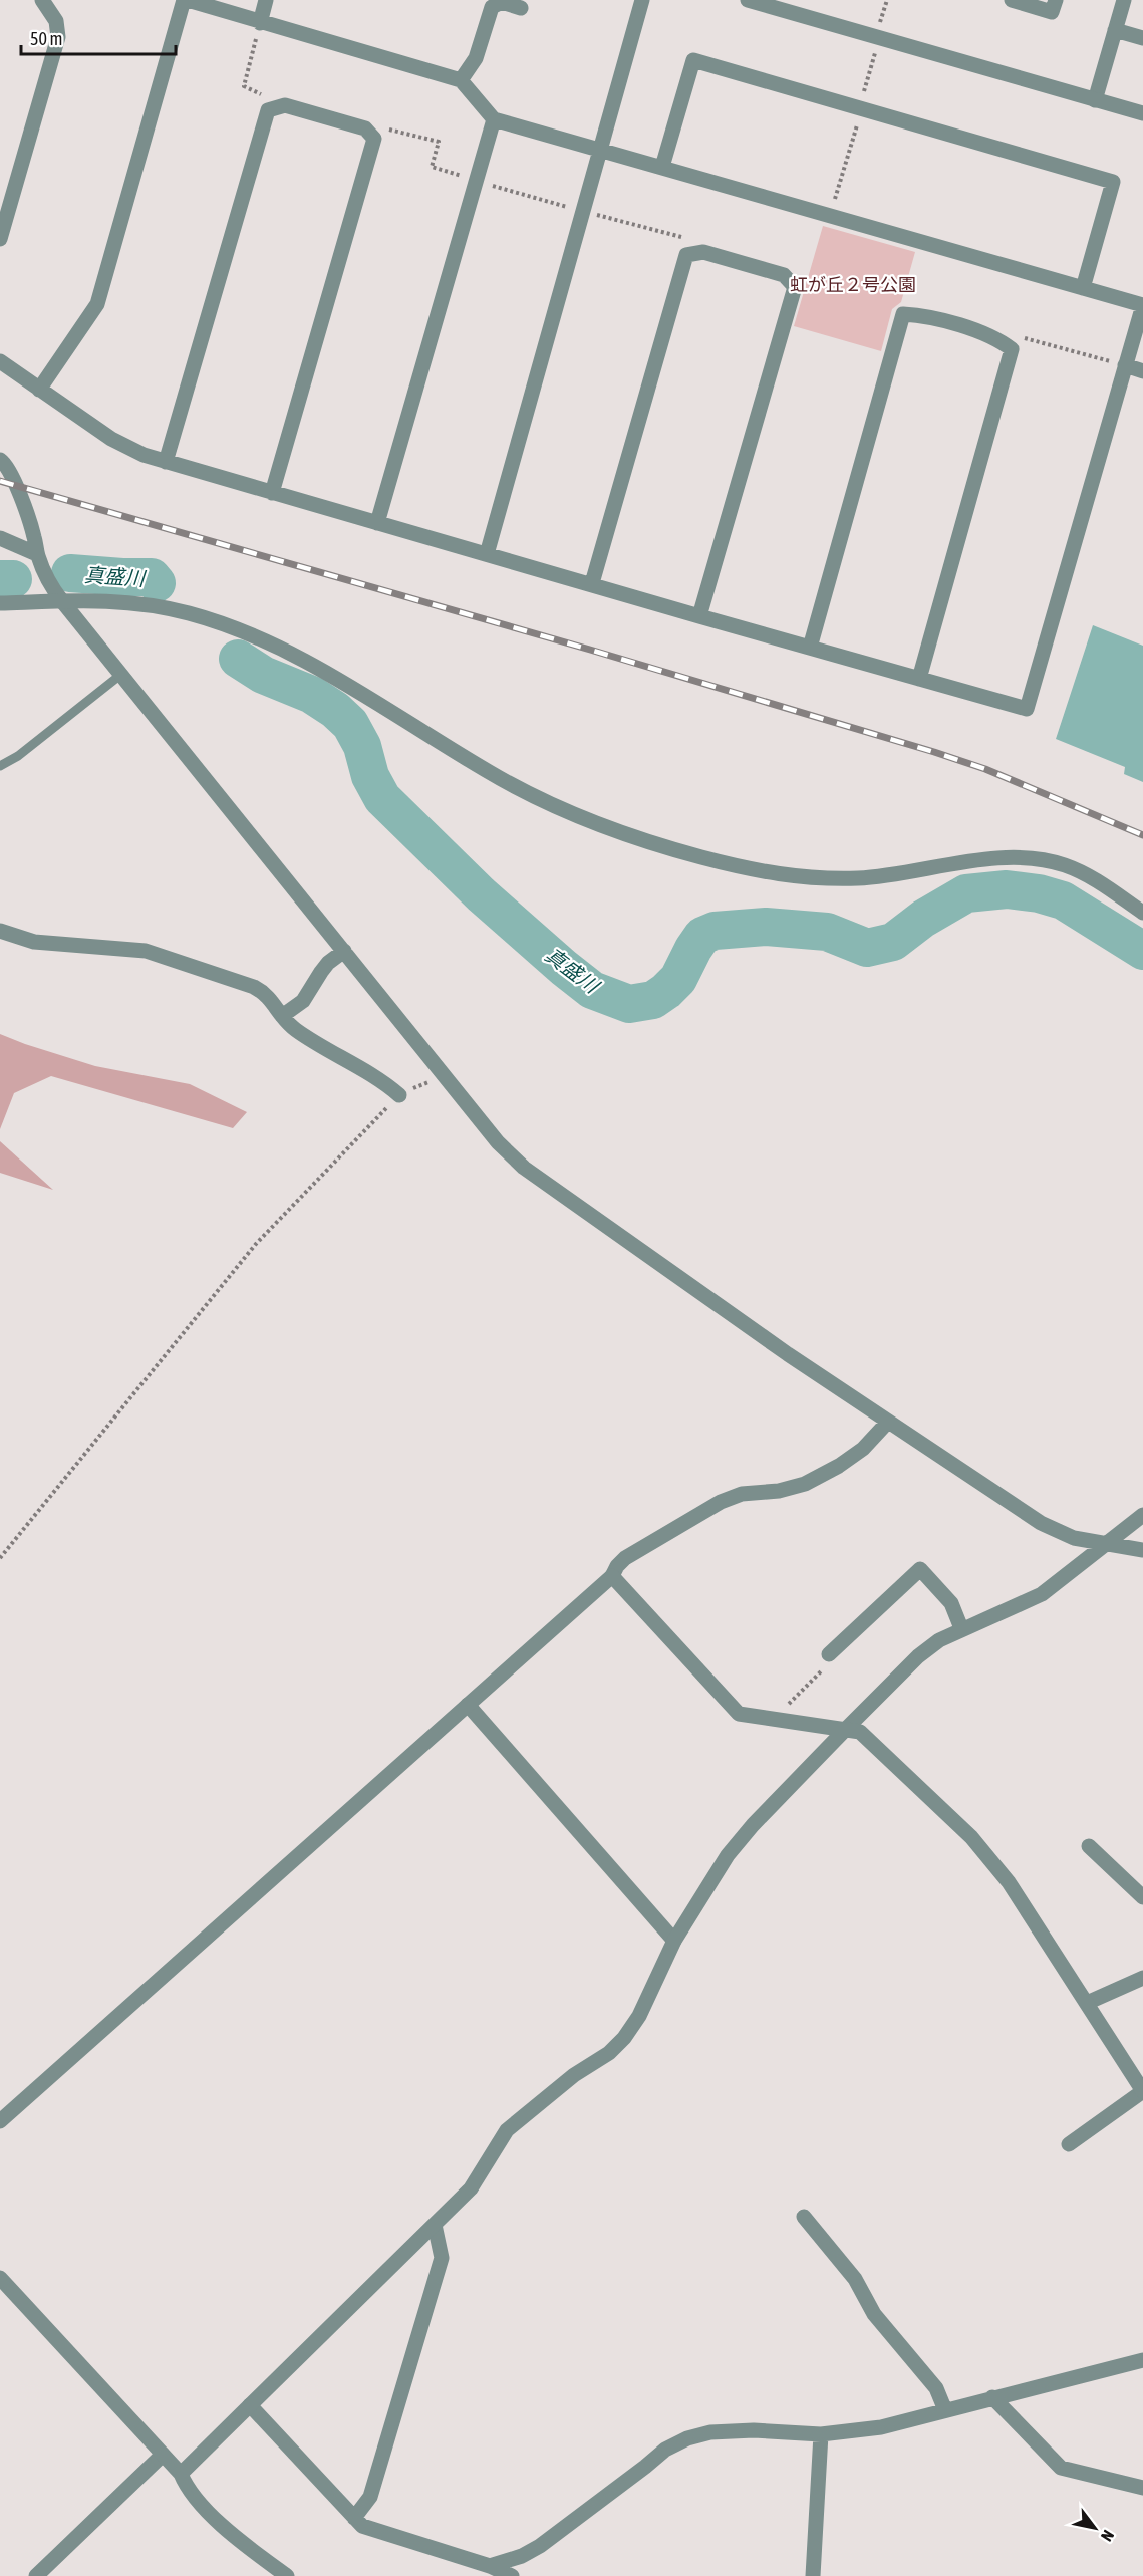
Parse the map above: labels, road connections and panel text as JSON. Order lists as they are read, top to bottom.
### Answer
{
  "water": ["真盛川"],
  "parks": ["虹が丘２号公園"],
  "scale_bar": "50 m",
  "north": "bottom right"
}
